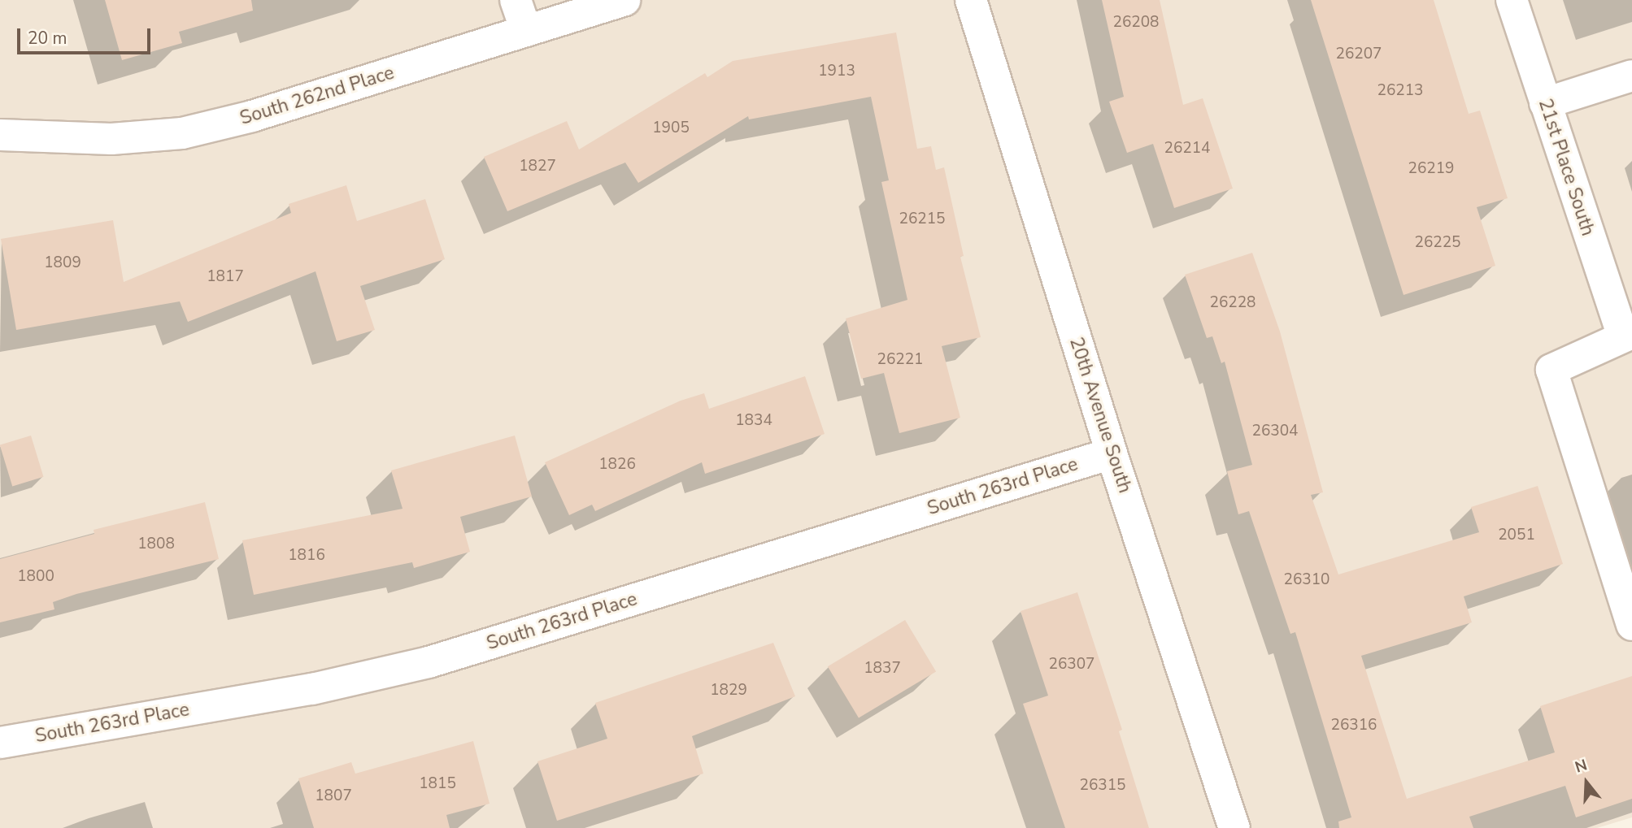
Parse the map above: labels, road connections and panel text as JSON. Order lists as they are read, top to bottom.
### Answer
{
  "streets": {
    "street": [
      "South 262nd Place",
      "21st Place South",
      "20th Avenue South",
      "South 263rd Place"
    ]
  },
  "crossings": [
    ["20th Avenue South", "South 263rd Place"]
  ],
  "house_numbers": [
    "26208",
    "26207",
    "1913",
    "26213",
    "1905",
    "26214",
    "1827",
    "26219",
    "26215",
    "26225",
    "1809",
    "1817",
    "26228",
    "26221",
    "1834",
    "26304",
    "1826",
    "2051",
    "1808",
    "1816",
    "1800",
    "26310",
    "26307",
    "1837",
    "1829",
    "26316",
    "1815",
    "26315",
    "1807"
  ],
  "scale_bar": "20 m",
  "north": "top"
}
